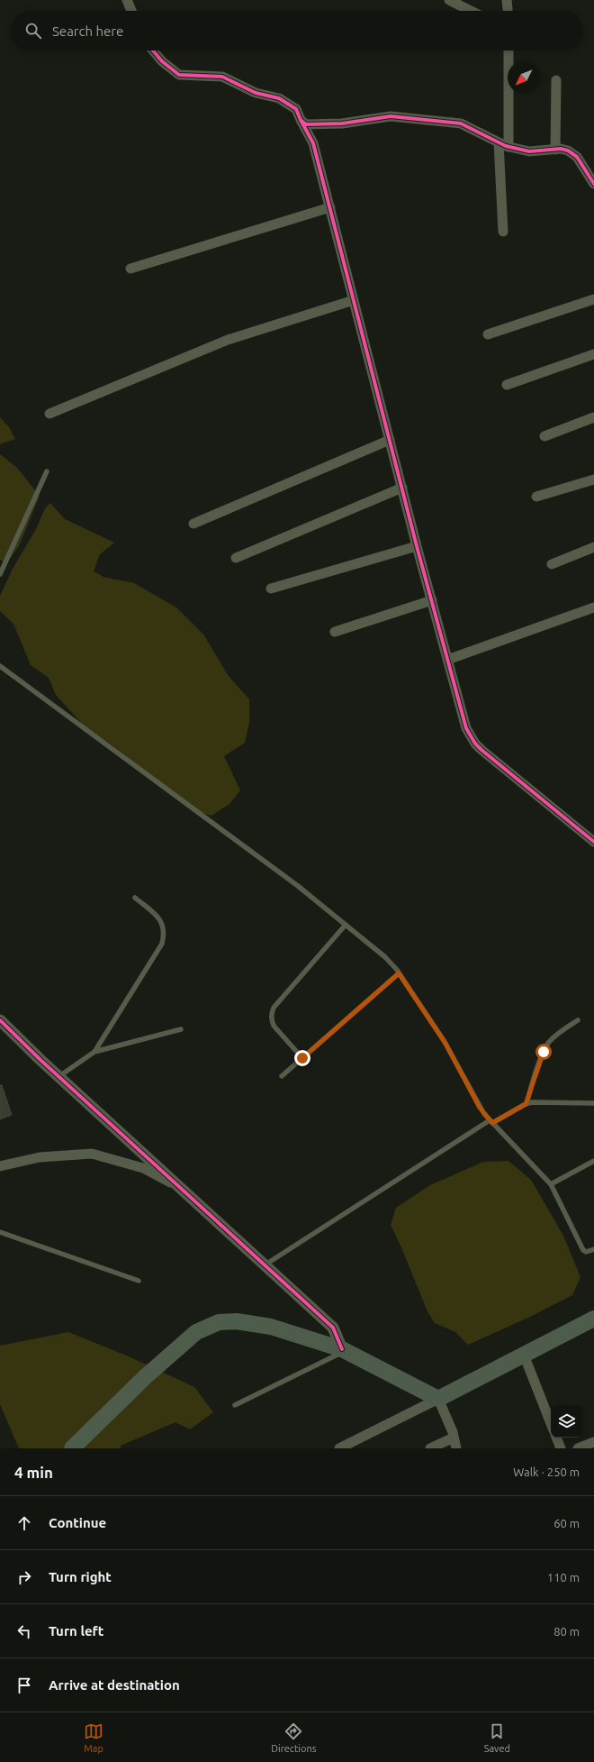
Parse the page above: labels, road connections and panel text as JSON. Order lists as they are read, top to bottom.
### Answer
{
  "north": "bottom left",
  "page": {
    "search": "Search here",
    "heading": ["4 min", "Walk · 250 m"],
    "list": [
      ["Continue", "60 m"],
      ["Turn right", "110 m"],
      ["Turn left", "80 m"],
      "Arrive at destination"
    ],
    "nav": ["Map", "Directions", "Saved"]
  }
}
